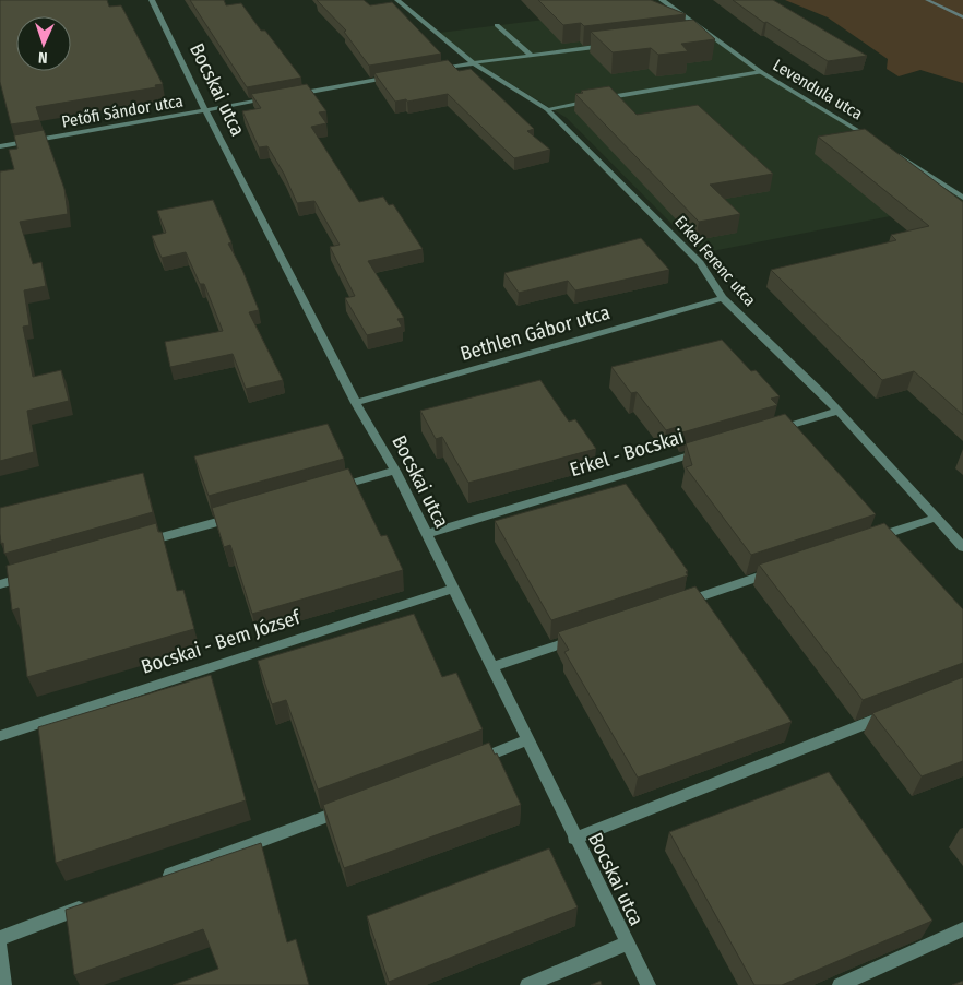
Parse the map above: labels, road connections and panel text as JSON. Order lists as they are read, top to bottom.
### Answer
{
  "streets": {
    "street": [
      "Bocskai utca",
      "Levendula utca",
      "Petőfi Sándor utca",
      "Erkel Ferenc utca",
      "Bethlen Gábor utca",
      "Erkel - Bocskai",
      "Bocskai - Bem József"
    ]
  },
  "crossings": [
    ["Bocskai utca", "Petőfi Sándor utca"],
    ["Bocskai utca", "Bethlen Gábor utca"],
    ["Bocskai utca", "Erkel - Bocskai"],
    ["Bocskai utca", "Bocskai - Bem József"],
    ["Erkel Ferenc utca", "Bethlen Gábor utca"]
  ],
  "north": "bottom"
}
